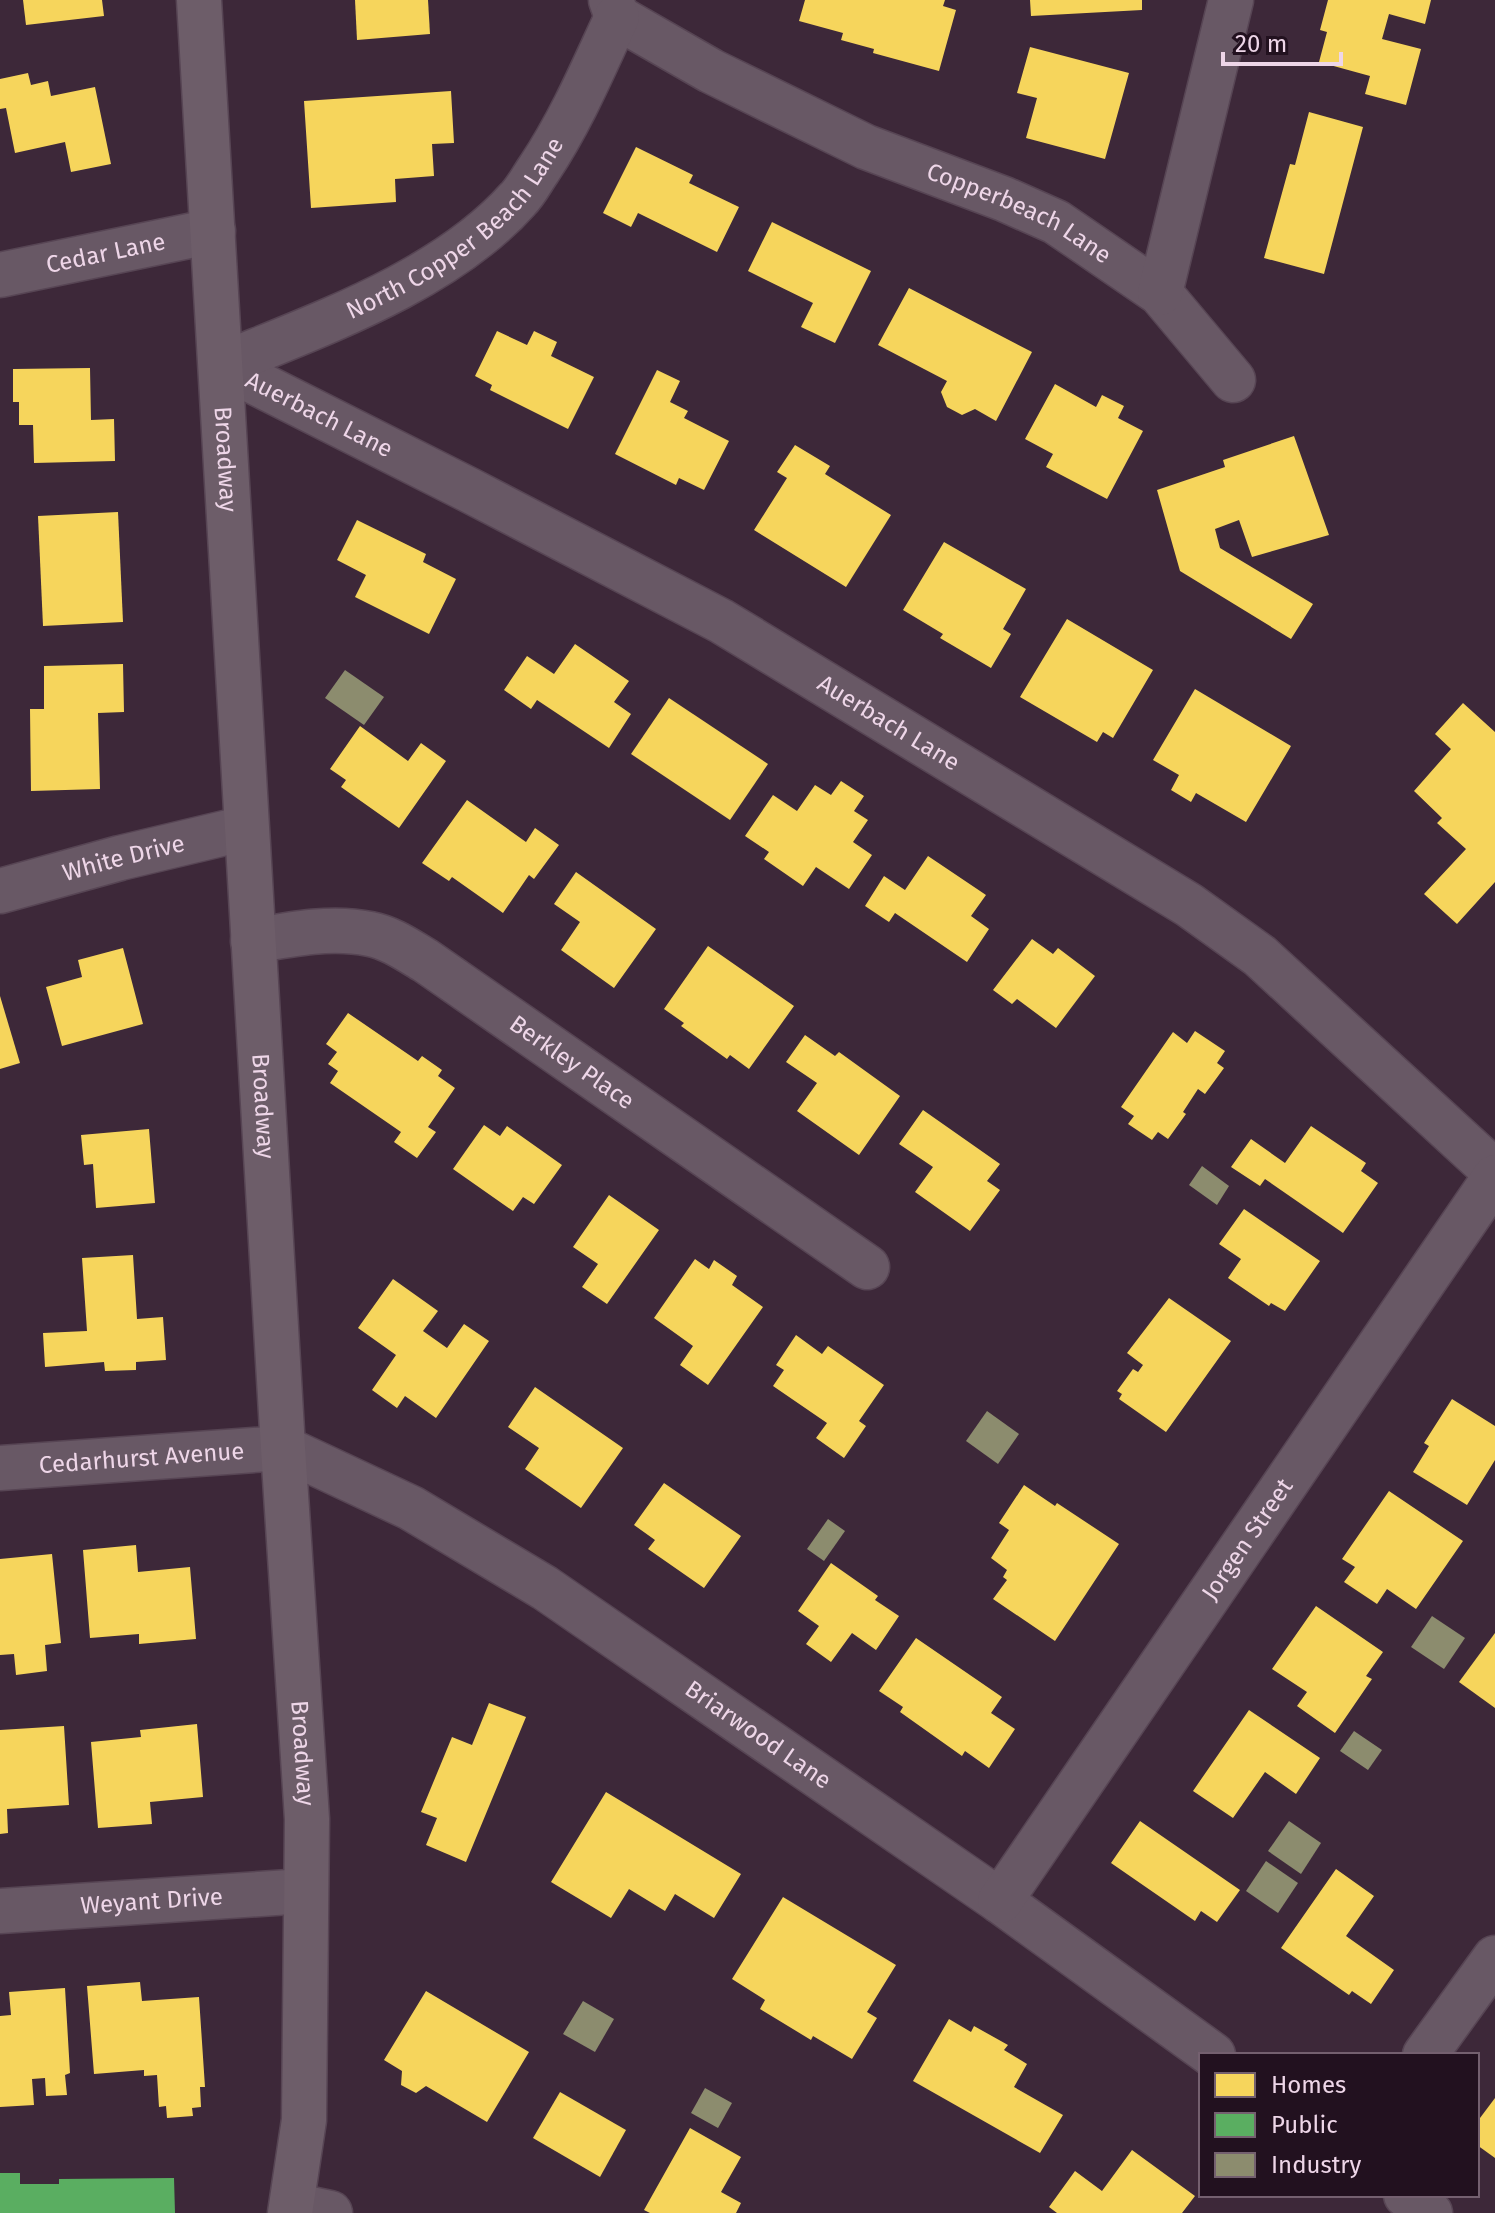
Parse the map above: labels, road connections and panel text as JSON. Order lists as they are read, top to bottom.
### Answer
{
  "streets": {
    "main road": ["Broadway"],
    "street": [
      "Copperbeach Lane",
      "North Copper Beach Lane",
      "Cedar Lane",
      "Auerbach Lane",
      "White Drive",
      "Berkley Place",
      "Cedarhurst Avenue",
      "Jorgen Street",
      "Briarwood Lane",
      "Weyant Drive"
    ]
  },
  "crossings": [
    ["Copperbeach Lane", "North Copper Beach Lane"],
    ["North Copper Beach Lane", "Auerbach Lane"],
    ["North Copper Beach Lane", "Broadway"],
    ["Cedar Lane", "Broadway"],
    ["Auerbach Lane", "Broadway"],
    ["Auerbach Lane", "Jorgen Street"],
    ["Broadway", "White Drive"],
    ["Broadway", "Berkley Place"],
    ["Broadway", "Cedarhurst Avenue"],
    ["Broadway", "Briarwood Lane"],
    ["Broadway", "Weyant Drive"],
    ["Cedarhurst Avenue", "Briarwood Lane"],
    ["Jorgen Street", "Briarwood Lane"]
  ],
  "legend": ["Homes", "Public", "Industry"],
  "scale_bar": "20 m"
}
